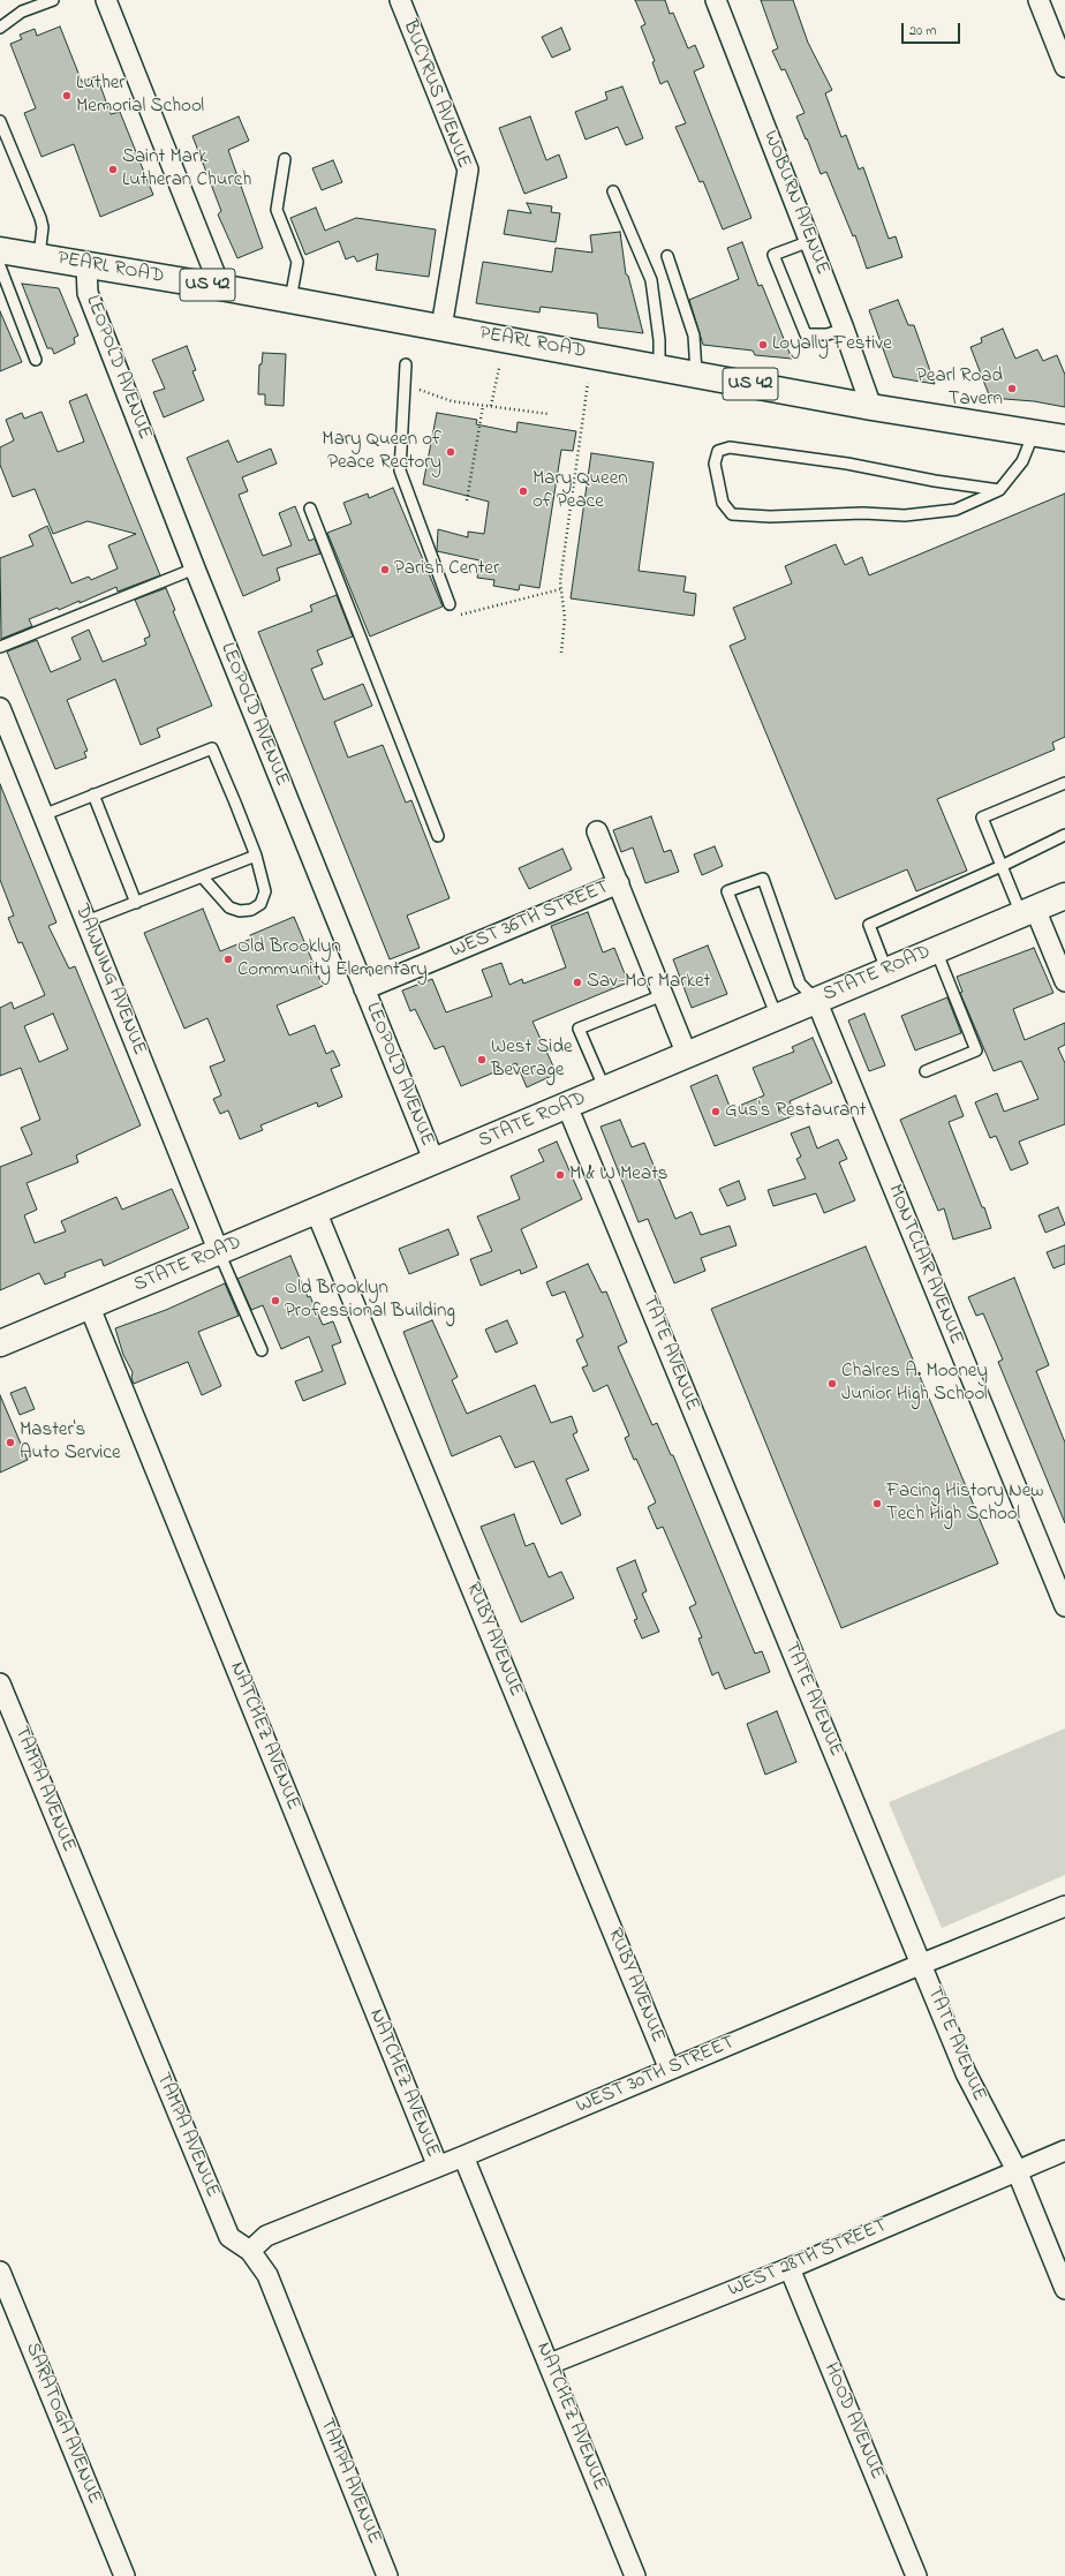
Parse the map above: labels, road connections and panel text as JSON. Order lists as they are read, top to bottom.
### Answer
{
  "streets": {
    "main road": ["PEARL ROAD", "US 42", "STATE ROAD"],
    "street": [
      "BUCYRUS AVENUE",
      "WOBURN AVENUE",
      "LEOPOLD AVENUE",
      "WEST 36TH STREET",
      "DAWNING AVENUE",
      "MONTCLAIR AVENUE",
      "TATE AVENUE",
      "RUBY AVENUE",
      "NATCHEZ AVENUE",
      "TAMPA AVENUE",
      "WEST 30TH STREET",
      "WEST 28TH STREET",
      "HOOD AVENUE",
      "SARATOGA AVENUE"
    ]
  },
  "crossings": [
    ["BUCYRUS AVENUE", "PEARL ROAD"],
    ["WOBURN AVENUE", "PEARL ROAD"],
    ["PEARL ROAD", "LEOPOLD AVENUE"],
    ["LEOPOLD AVENUE", "WEST 36TH STREET"],
    ["LEOPOLD AVENUE", "STATE ROAD"],
    ["STATE ROAD", "DAWNING AVENUE"],
    ["STATE ROAD", "MONTCLAIR AVENUE"],
    ["STATE ROAD", "TATE AVENUE"],
    ["STATE ROAD", "RUBY AVENUE"],
    ["STATE ROAD", "NATCHEZ AVENUE"],
    ["TATE AVENUE", "WEST 30TH STREET"],
    ["TATE AVENUE", "WEST 28TH STREET"],
    ["RUBY AVENUE", "WEST 30TH STREET"],
    ["NATCHEZ AVENUE", "WEST 30TH STREET"],
    ["NATCHEZ AVENUE", "WEST 28TH STREET"],
    ["TAMPA AVENUE", "WEST 30TH STREET"],
    ["WEST 28TH STREET", "HOOD AVENUE"]
  ],
  "places": [
    "Luther Memorial School",
    "Saint Mark Lutheran Church",
    "Loyally Festive",
    "Pearl Road Tavern",
    "Mary Queen of Peace Rectory",
    "Mary Queen of Peace",
    "Parish Center",
    "Old Brooklyn Community Elementary",
    "Sav-Mor Market",
    "West Side Beverage",
    "Gus's Restaurant",
    "M & W Meats",
    "Old Brooklyn Professional Building",
    "Chalres A. Mooney Junior High School",
    "Master's Auto Service",
    "Facing History New Tech High School"
  ],
  "scale_bar": "20 m"
}
